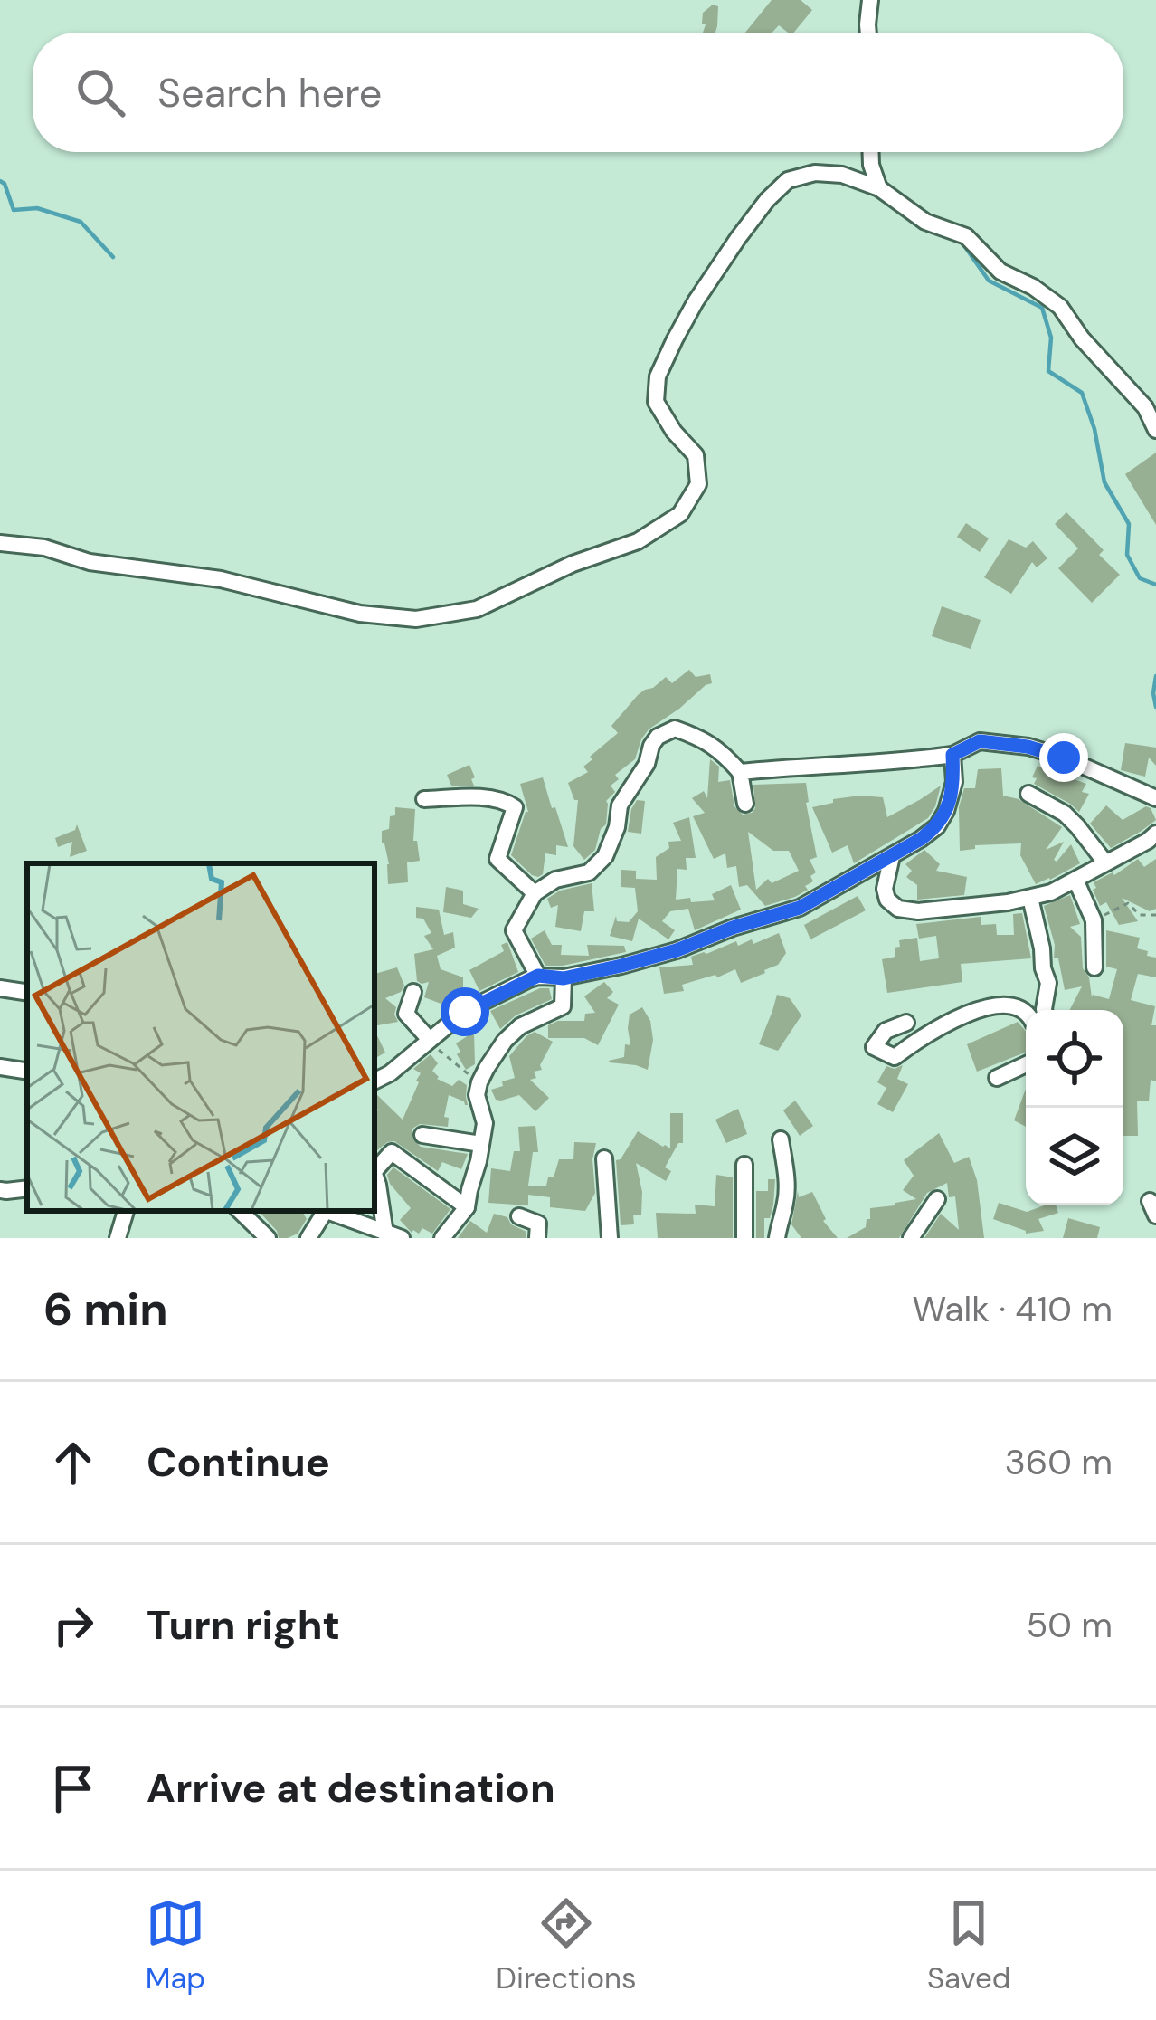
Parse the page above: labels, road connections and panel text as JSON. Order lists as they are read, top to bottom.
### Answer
{
  "page": {
    "search": "Search here",
    "heading": ["6 min", "Walk · 410 m"],
    "list": [
      ["Continue", "360 m"],
      ["Turn right", "50 m"],
      "Arrive at destination"
    ],
    "nav": ["Map", "Directions", "Saved"]
  }
}
